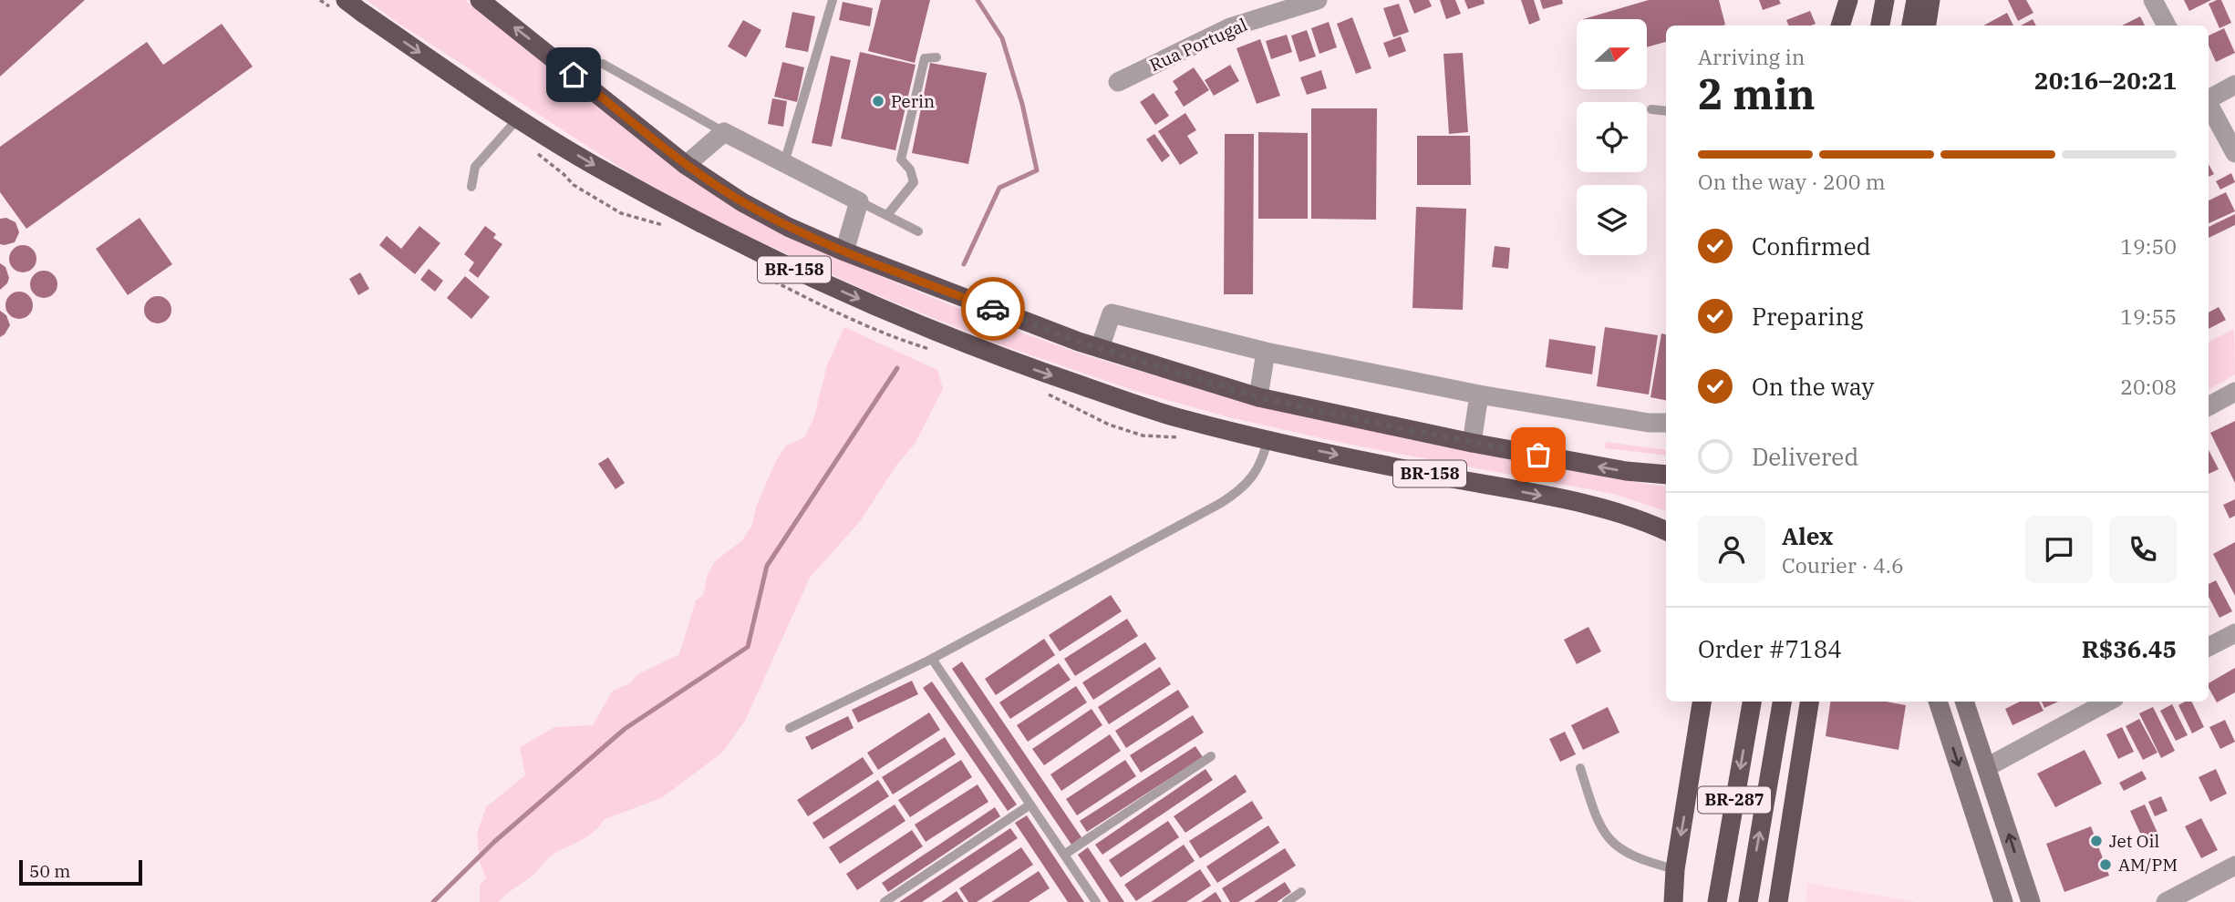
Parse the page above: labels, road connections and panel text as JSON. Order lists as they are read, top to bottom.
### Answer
{
  "streets": {
    "highway": ["BR-158", "BR-287"],
    "street": ["Rua Portugal"]
  },
  "places": ["Perin", "Jet Oil", "AM/PM"],
  "scale_bar": "50 m",
  "north": "right",
  "page": {
    "heading": ["2 min", "Arriving in", "20:16–20:21"],
    "panel": [
      "Alex",
      "Courier · 4.6",
      "Order #7184",
      "R$36.45"
    ],
    "bar": "On the way · 200 m",
    "list": [
      ["Confirmed", "19:50"],
      ["Preparing", "19:55"],
      ["On the way", "20:08"],
      "Delivered"
    ],
    "scale": "50 m"
  }
}
